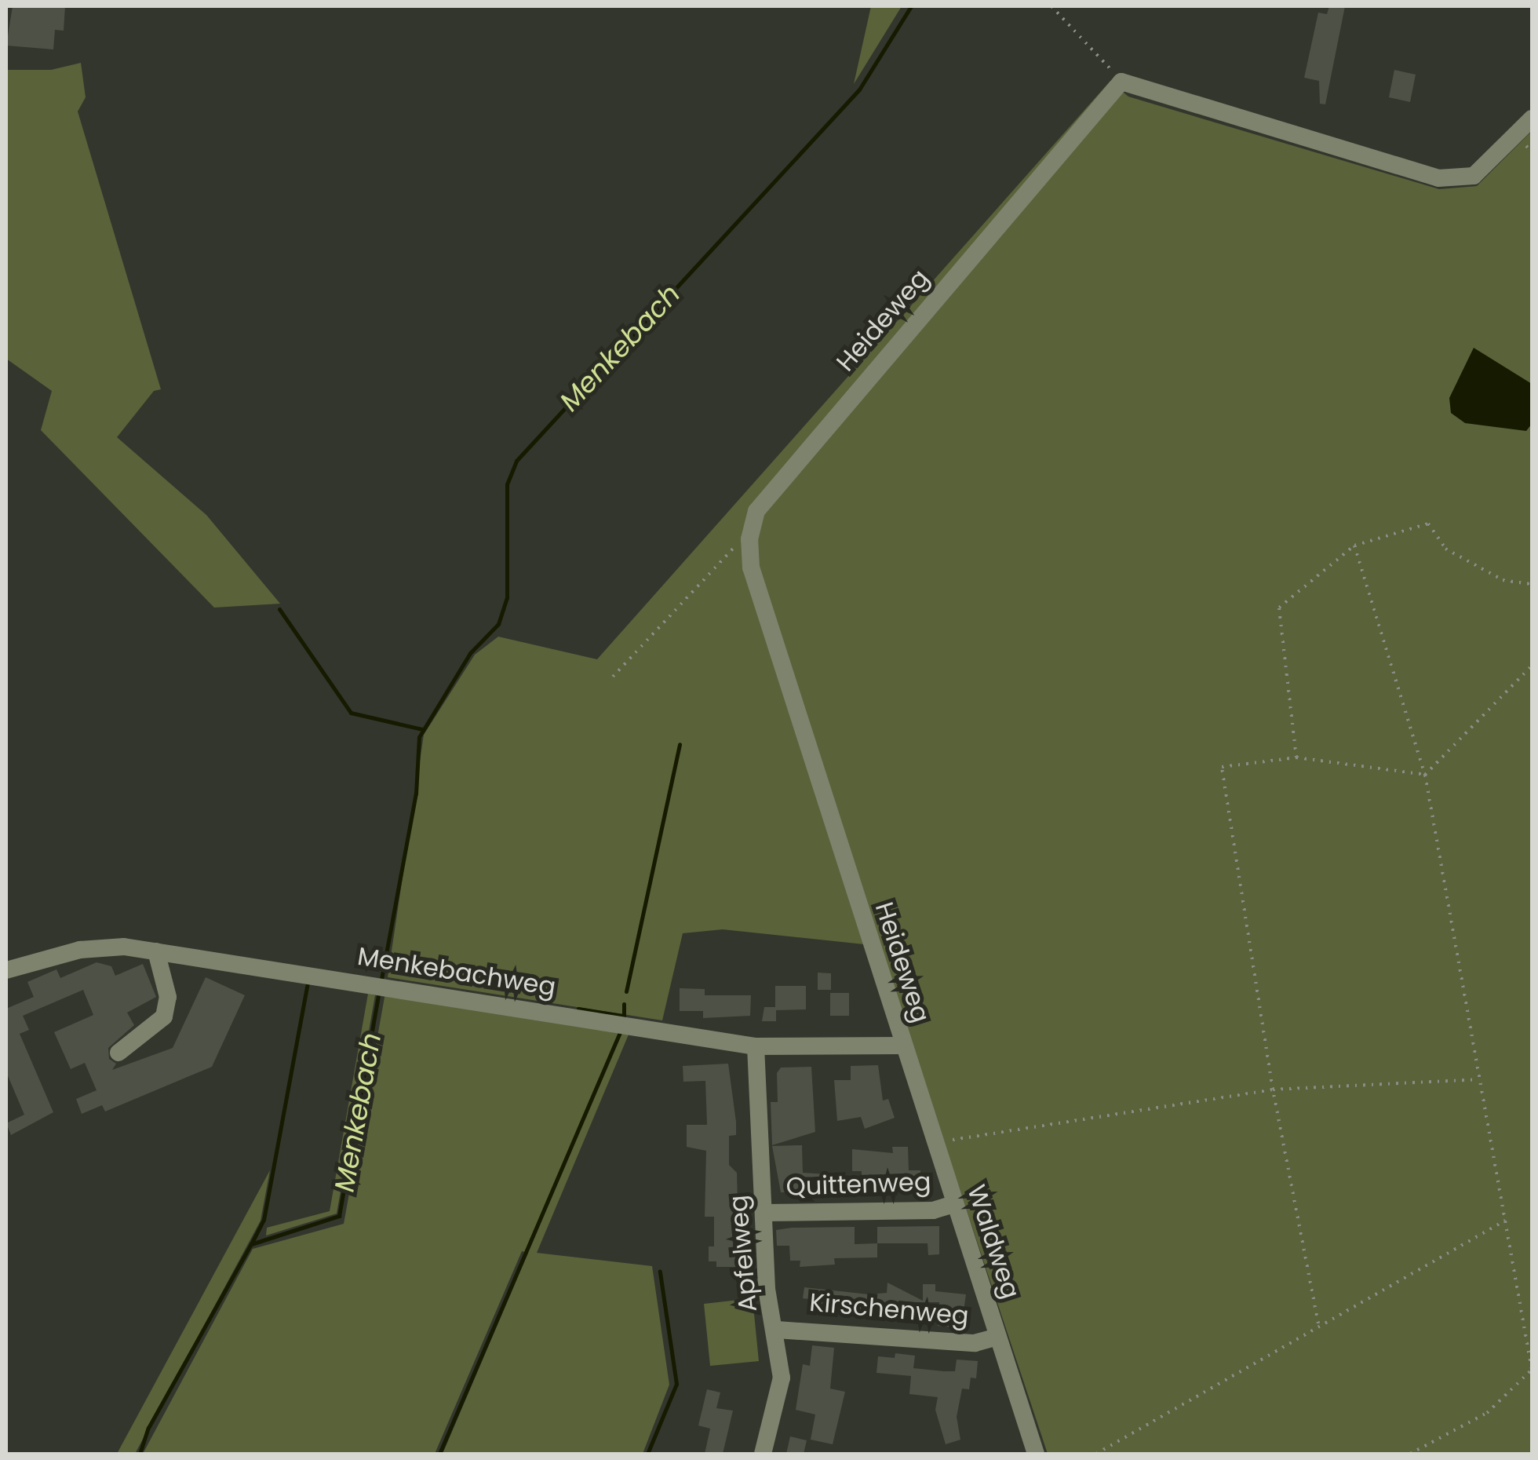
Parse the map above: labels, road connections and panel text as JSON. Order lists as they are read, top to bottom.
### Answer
{
  "streets": {
    "street": [
      "Heideweg",
      "Menkebachweg",
      "Quittenweg",
      "Waldweg",
      "Apfelweg",
      "Kirschenweg"
    ]
  },
  "crossings": [
    ["Heideweg", "Menkebachweg"],
    ["Heideweg", "Waldweg"],
    ["Menkebachweg", "Waldweg"],
    ["Menkebachweg", "Apfelweg"],
    ["Quittenweg", "Waldweg"],
    ["Quittenweg", "Apfelweg"],
    ["Waldweg", "Kirschenweg"],
    ["Apfelweg", "Kirschenweg"]
  ],
  "water": ["Menkebach"]
}
